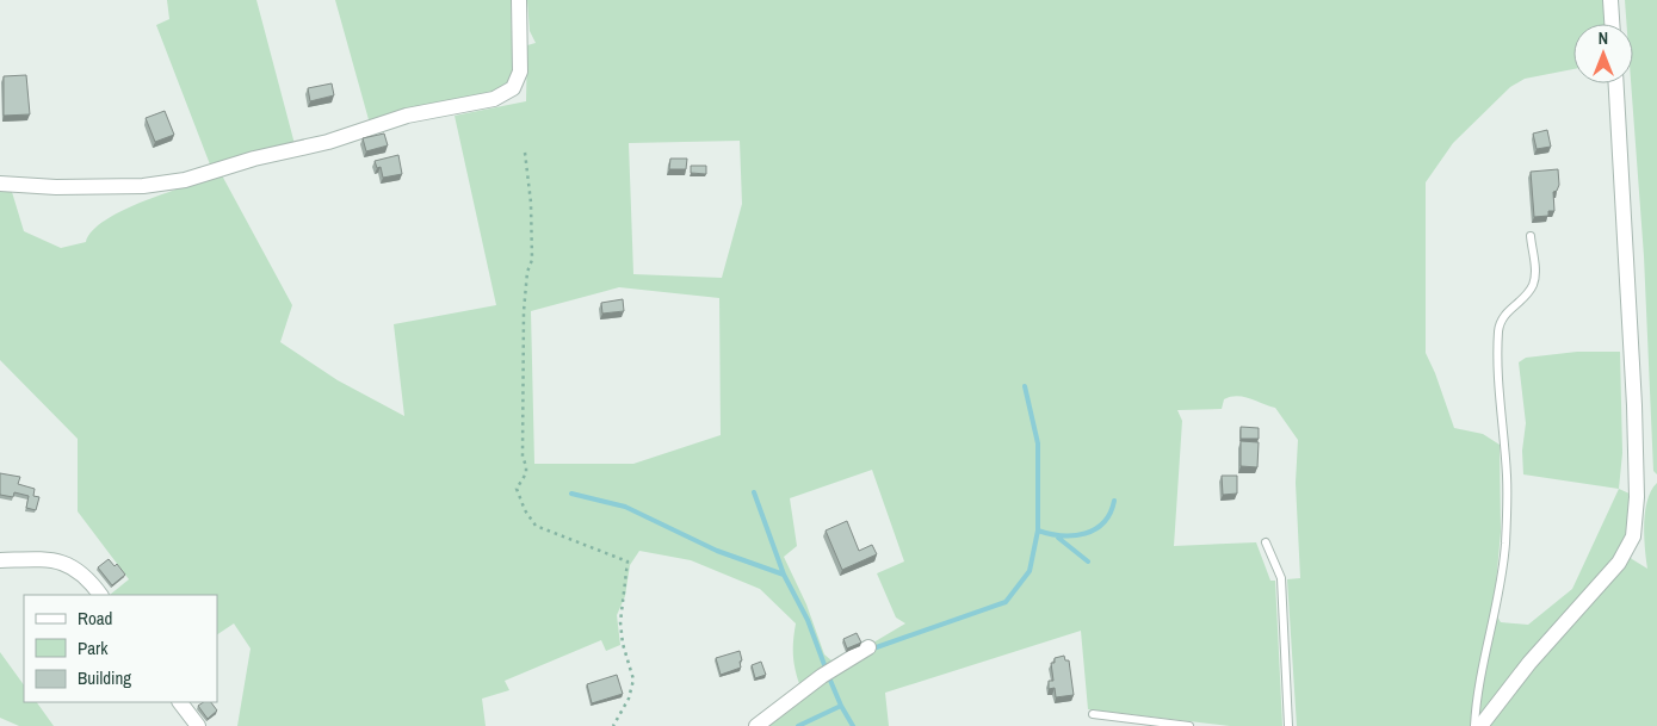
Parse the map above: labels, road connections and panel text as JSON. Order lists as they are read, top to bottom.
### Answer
{
  "legend": ["Road", "Park", "Building"],
  "north": "top"
}
